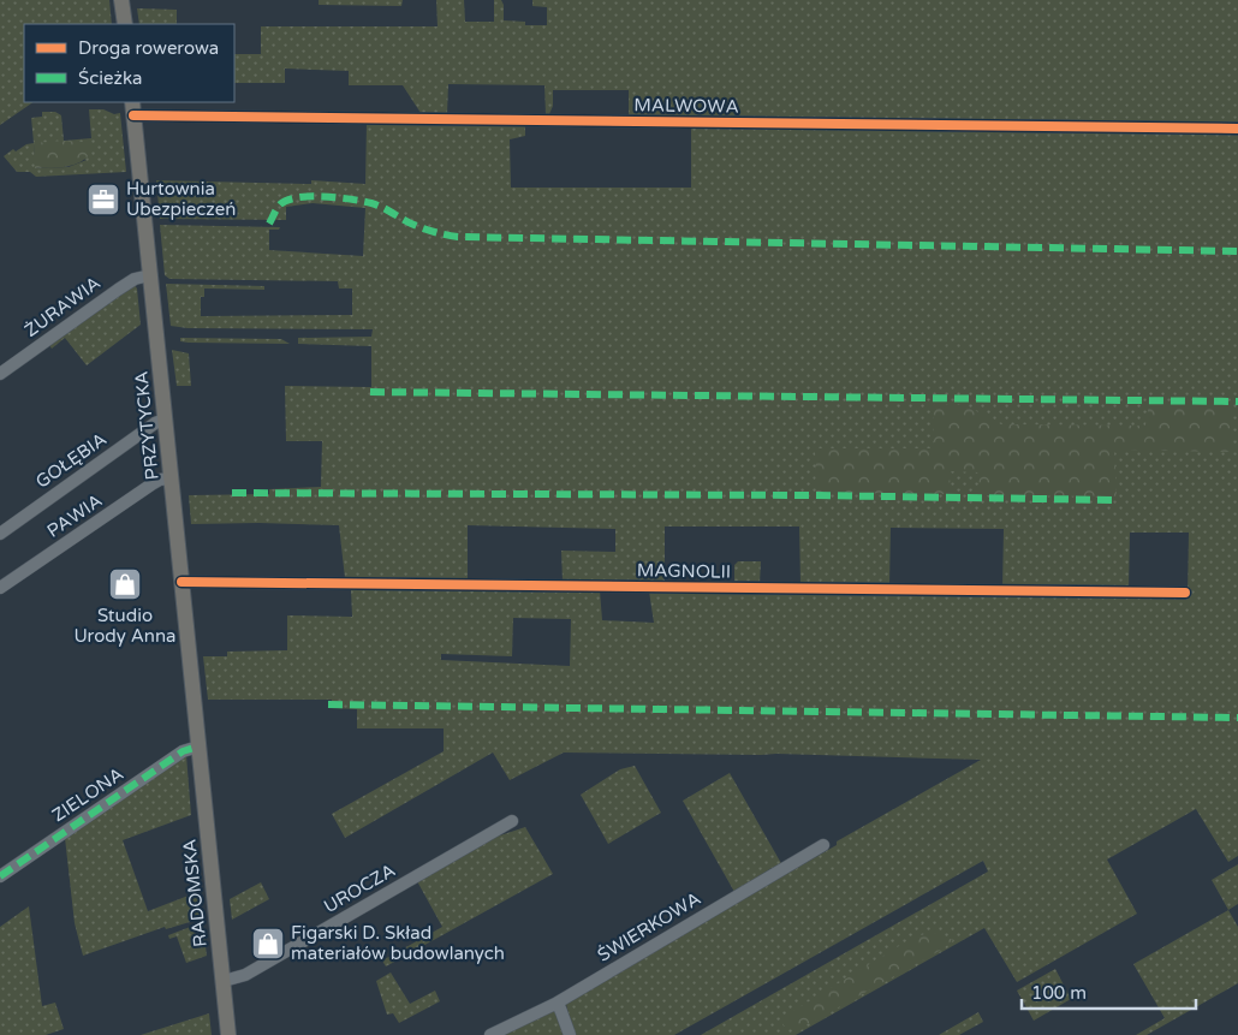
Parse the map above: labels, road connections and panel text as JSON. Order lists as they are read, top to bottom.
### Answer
{
  "streets": {
    "main road": ["PRZYTYCKA", "RADOMSKA"],
    "street": [
      "MALWOWA",
      "ŻURAWIA",
      "GOŁĘBIA",
      "PAWIA",
      "MAGNOLII",
      "ZIELONA",
      "UROCZA",
      "ŚWIERKOWA"
    ]
  },
  "crossings": [
    ["MALWOWA", "PRZYTYCKA"],
    ["ŻURAWIA", "PRZYTYCKA"],
    ["PRZYTYCKA", "GOŁĘBIA"],
    ["PRZYTYCKA", "PAWIA"],
    ["PRZYTYCKA", "MAGNOLII"],
    ["PRZYTYCKA", "ZIELONA"],
    ["PRZYTYCKA", "RADOMSKA"],
    ["ZIELONA", "RADOMSKA"],
    ["UROCZA", "RADOMSKA"]
  ],
  "places": {
    "office": ["Hurtownia Ubezpieczeń"],
    "shop": ["Studio Urody Anna", "Figarski D. Skład materiałów budowlanych"]
  },
  "legend": ["Droga rowerowa", "Ścieżka"],
  "scale_bar": "100 m"
}
